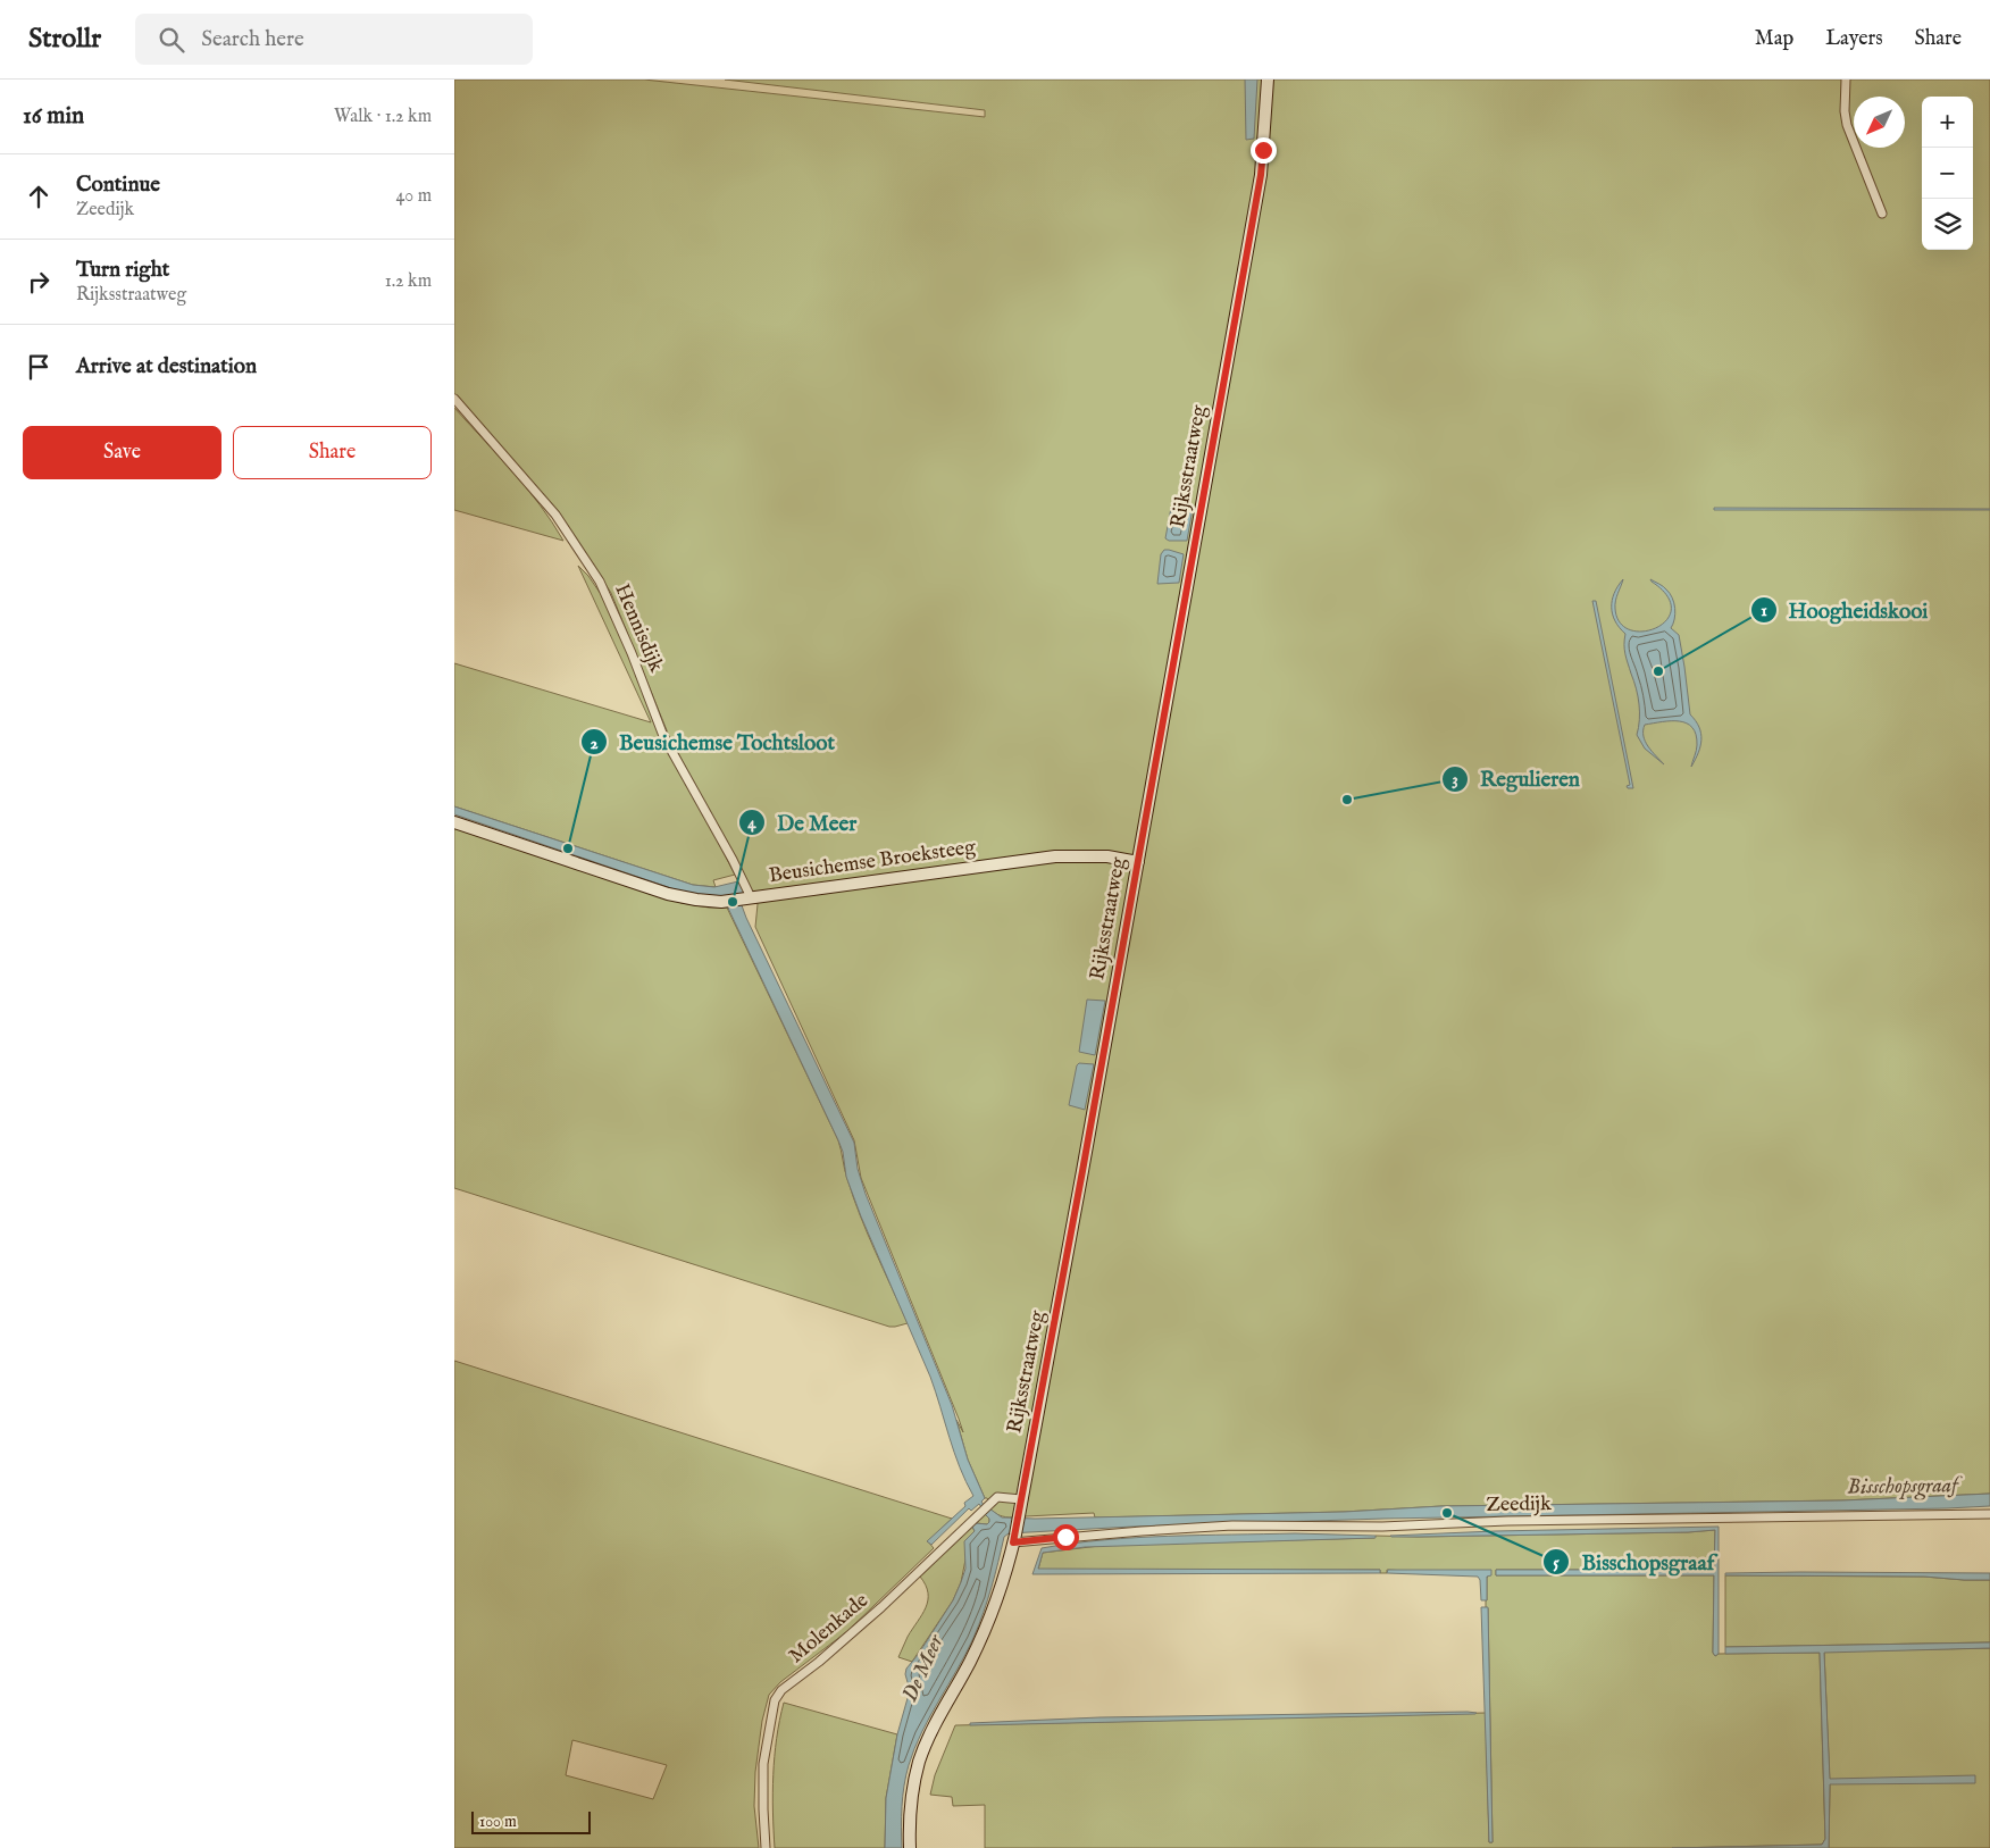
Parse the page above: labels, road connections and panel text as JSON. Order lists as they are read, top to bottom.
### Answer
{
  "streets": {
    "main road": ["Rijksstraatweg", "Beusichemse Broeksteeg"],
    "street": ["Hennisdijk", "Zeedijk", "Molenkade"]
  },
  "crossings": [
    ["Rijksstraatweg", "Beusichemse Broeksteeg"],
    ["Rijksstraatweg", "Zeedijk"],
    ["Rijksstraatweg", "Molenkade"],
    ["Hennisdijk", "Beusichemse Broeksteeg"]
  ],
  "water": ["Bisschopsgraaf", "De Meer"],
  "places": [
    "Hoogheidskooi",
    "Regulieren",
    "Beusichemse Tochtsloot",
    "De Meer",
    "Bisschopsgraaf"
  ],
  "scale_bar": "100 m",
  "north": "bottom left",
  "page": {
    "header": "Strollr",
    "search": "Search here",
    "nav": ["Map", "Layers", "Share"],
    "heading": ["16 min", "Walk · 1.2 km"],
    "map_buttons": ["+", "−"],
    "list": [
      ["Continue", "Zeedijk", "40 m"],
      ["Turn right", "Rijksstraatweg", "1.2 km"],
      "Arrive at destination"
    ],
    "buttons": ["Save", "Share"],
    "scale": "100 m"
  }
}
